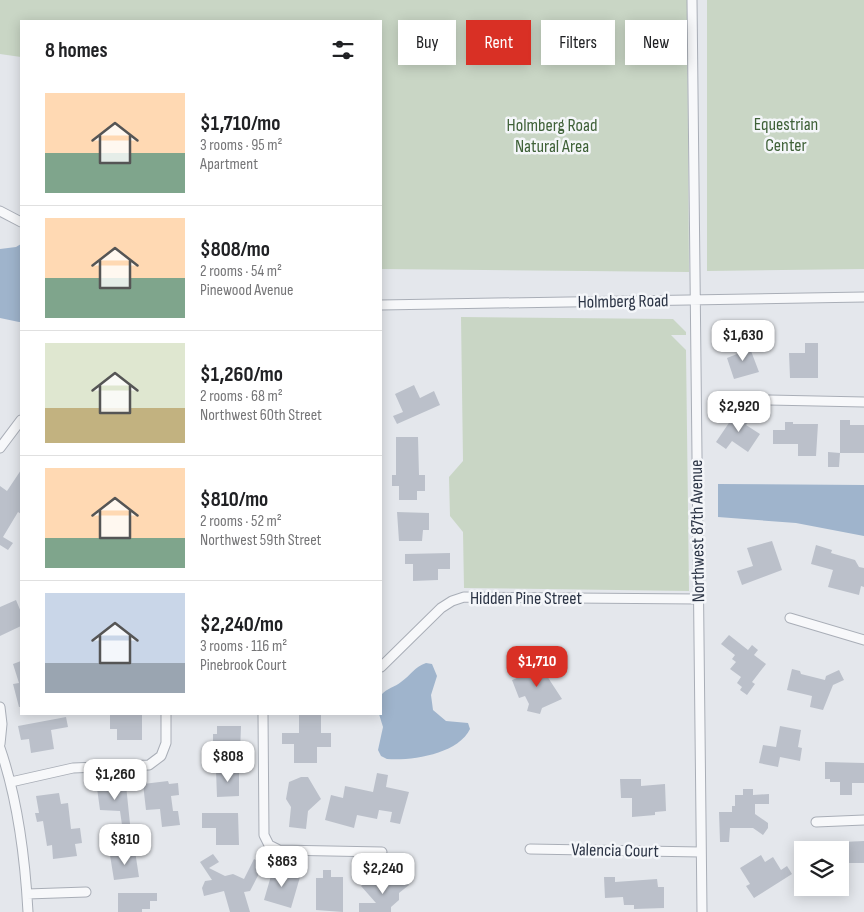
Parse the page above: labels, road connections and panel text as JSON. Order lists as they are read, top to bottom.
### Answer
{
  "streets": {
    "street": [
      "Holmberg Road",
      "Northwest 87th Avenue",
      "Hidden Pine Street",
      "Valencia Court"
    ]
  },
  "crossings": [
    ["Holmberg Road", "Northwest 87th Avenue"],
    ["Northwest 87th Avenue", "Hidden Pine Street"],
    ["Northwest 87th Avenue", "Valencia Court"]
  ],
  "parks": ["Equestrian Center", "Holmberg Road Natural Area"],
  "page": {
    "chip": [
      "Buy",
      "Rent",
      "Filters",
      "New"
    ],
    "heading": "8 homes",
    "list": [
      {
        "name": "$1,710/mo",
        "note": "3 rooms · 95 m² · Apartment"
      },
      {
        "name": "$808/mo",
        "note": "2 rooms · 54 m² · Pinewood Avenue"
      },
      {
        "name": "$1,260/mo",
        "note": "2 rooms · 68 m² · Northwest 60th Street"
      },
      {
        "name": "$810/mo",
        "note": "2 rooms · 52 m² · Northwest 59th Street"
      },
      {
        "name": "$2,240/mo",
        "note": "3 rooms · 116 m² · Pinebrook Court"
      }
    ],
    "price": [
      "$1,630",
      "$2,920",
      "$1,710",
      "$808",
      "$1,260",
      "$810",
      "$863",
      "$2,240"
    ]
  }
}
